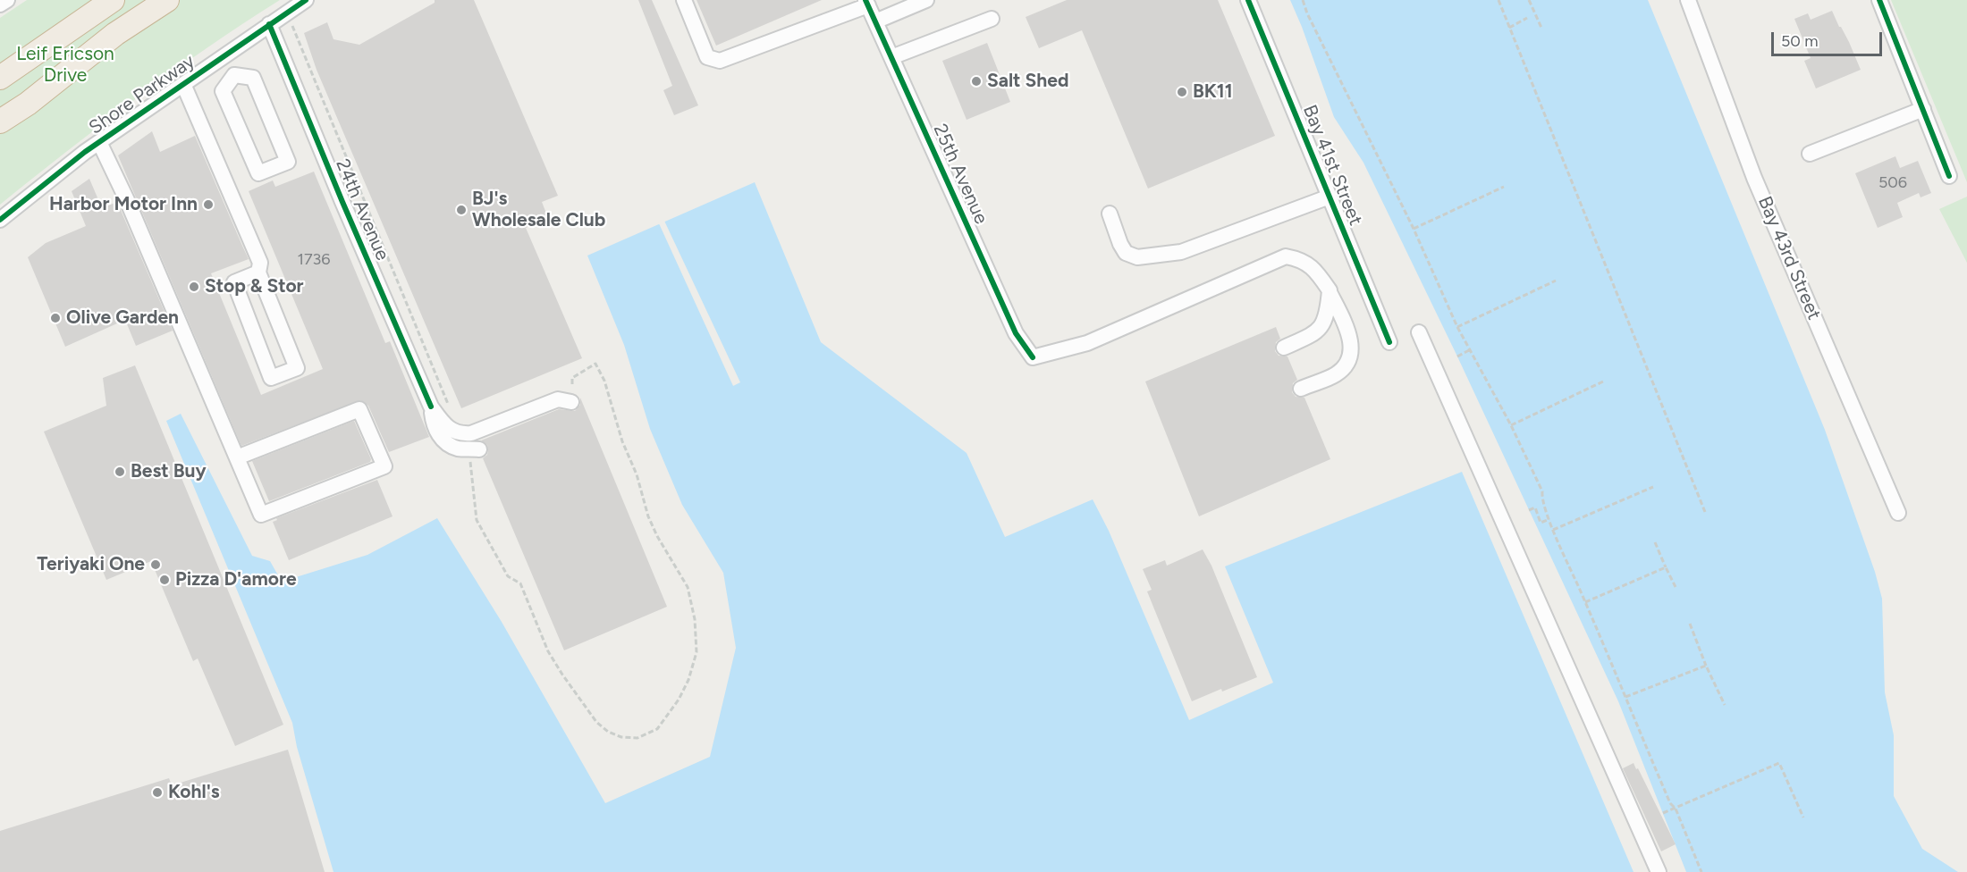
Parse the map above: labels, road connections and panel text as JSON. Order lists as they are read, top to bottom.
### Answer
{
  "streets": {
    "street": [
      "Shore Parkway",
      "Bay 41st Street",
      "25th Avenue",
      "24th Avenue",
      "Bay 43rd Street"
    ]
  },
  "crossings": [
    ["Shore Parkway", "24th Avenue"]
  ],
  "parks": ["Leif Ericson Drive"],
  "places": [
    "Salt Shed",
    "BK11",
    "Harbor Motor Inn",
    "BJ's Wholesale Club",
    "Stop & Stor",
    "Olive Garden",
    "Best Buy",
    "Teriyaki One",
    "Pizza D'amore",
    "Kohl's"
  ],
  "house_numbers": ["506", "1736"],
  "scale_bar": "50 m"
}
